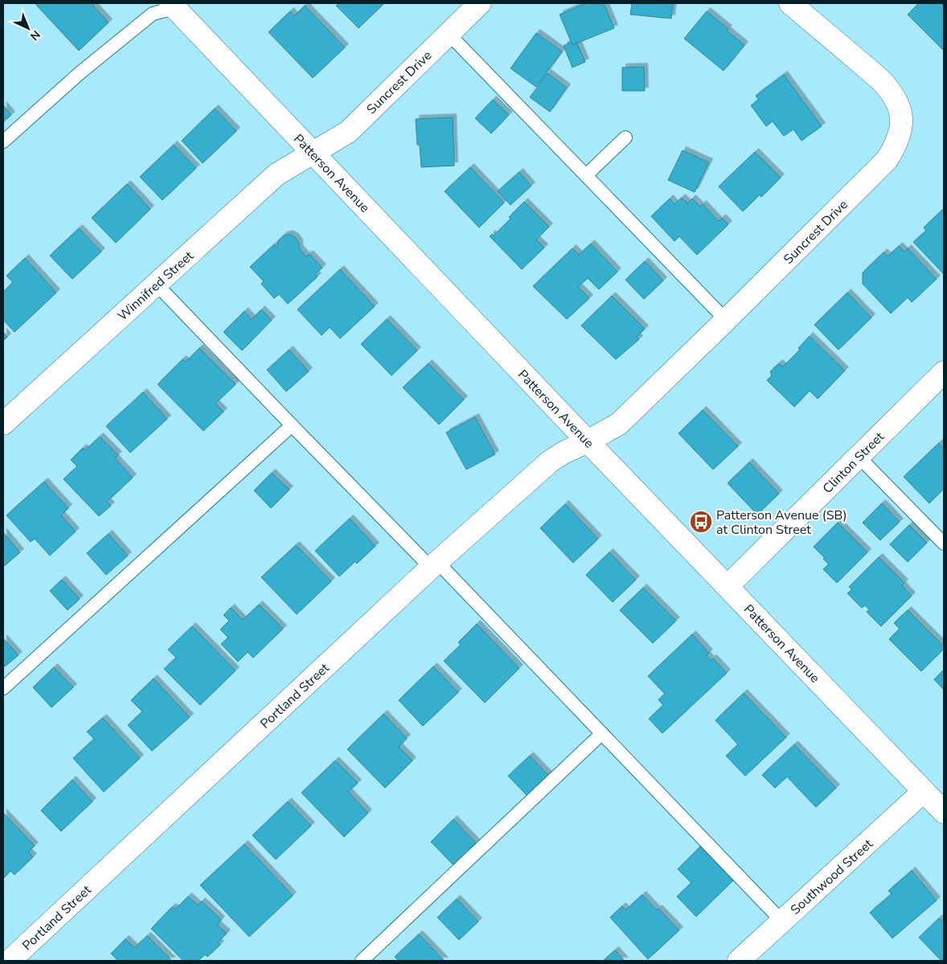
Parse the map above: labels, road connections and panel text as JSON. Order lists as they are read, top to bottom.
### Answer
{
  "streets": {
    "street": [
      "Suncrest Drive",
      "Patterson Avenue",
      "Winnifred Street",
      "Clinton Street",
      "Portland Street",
      "Southwood Street"
    ]
  },
  "crossings": [
    ["Suncrest Drive", "Patterson Avenue"],
    ["Suncrest Drive", "Winnifred Street"],
    ["Suncrest Drive", "Portland Street"],
    ["Patterson Avenue", "Winnifred Street"],
    ["Patterson Avenue", "Clinton Street"],
    ["Patterson Avenue", "Portland Street"],
    ["Patterson Avenue", "Southwood Street"]
  ],
  "places": {
    "bus stop": ["Patterson Avenue (SB) at Clinton Street"]
  },
  "north": "bottom right"
}
